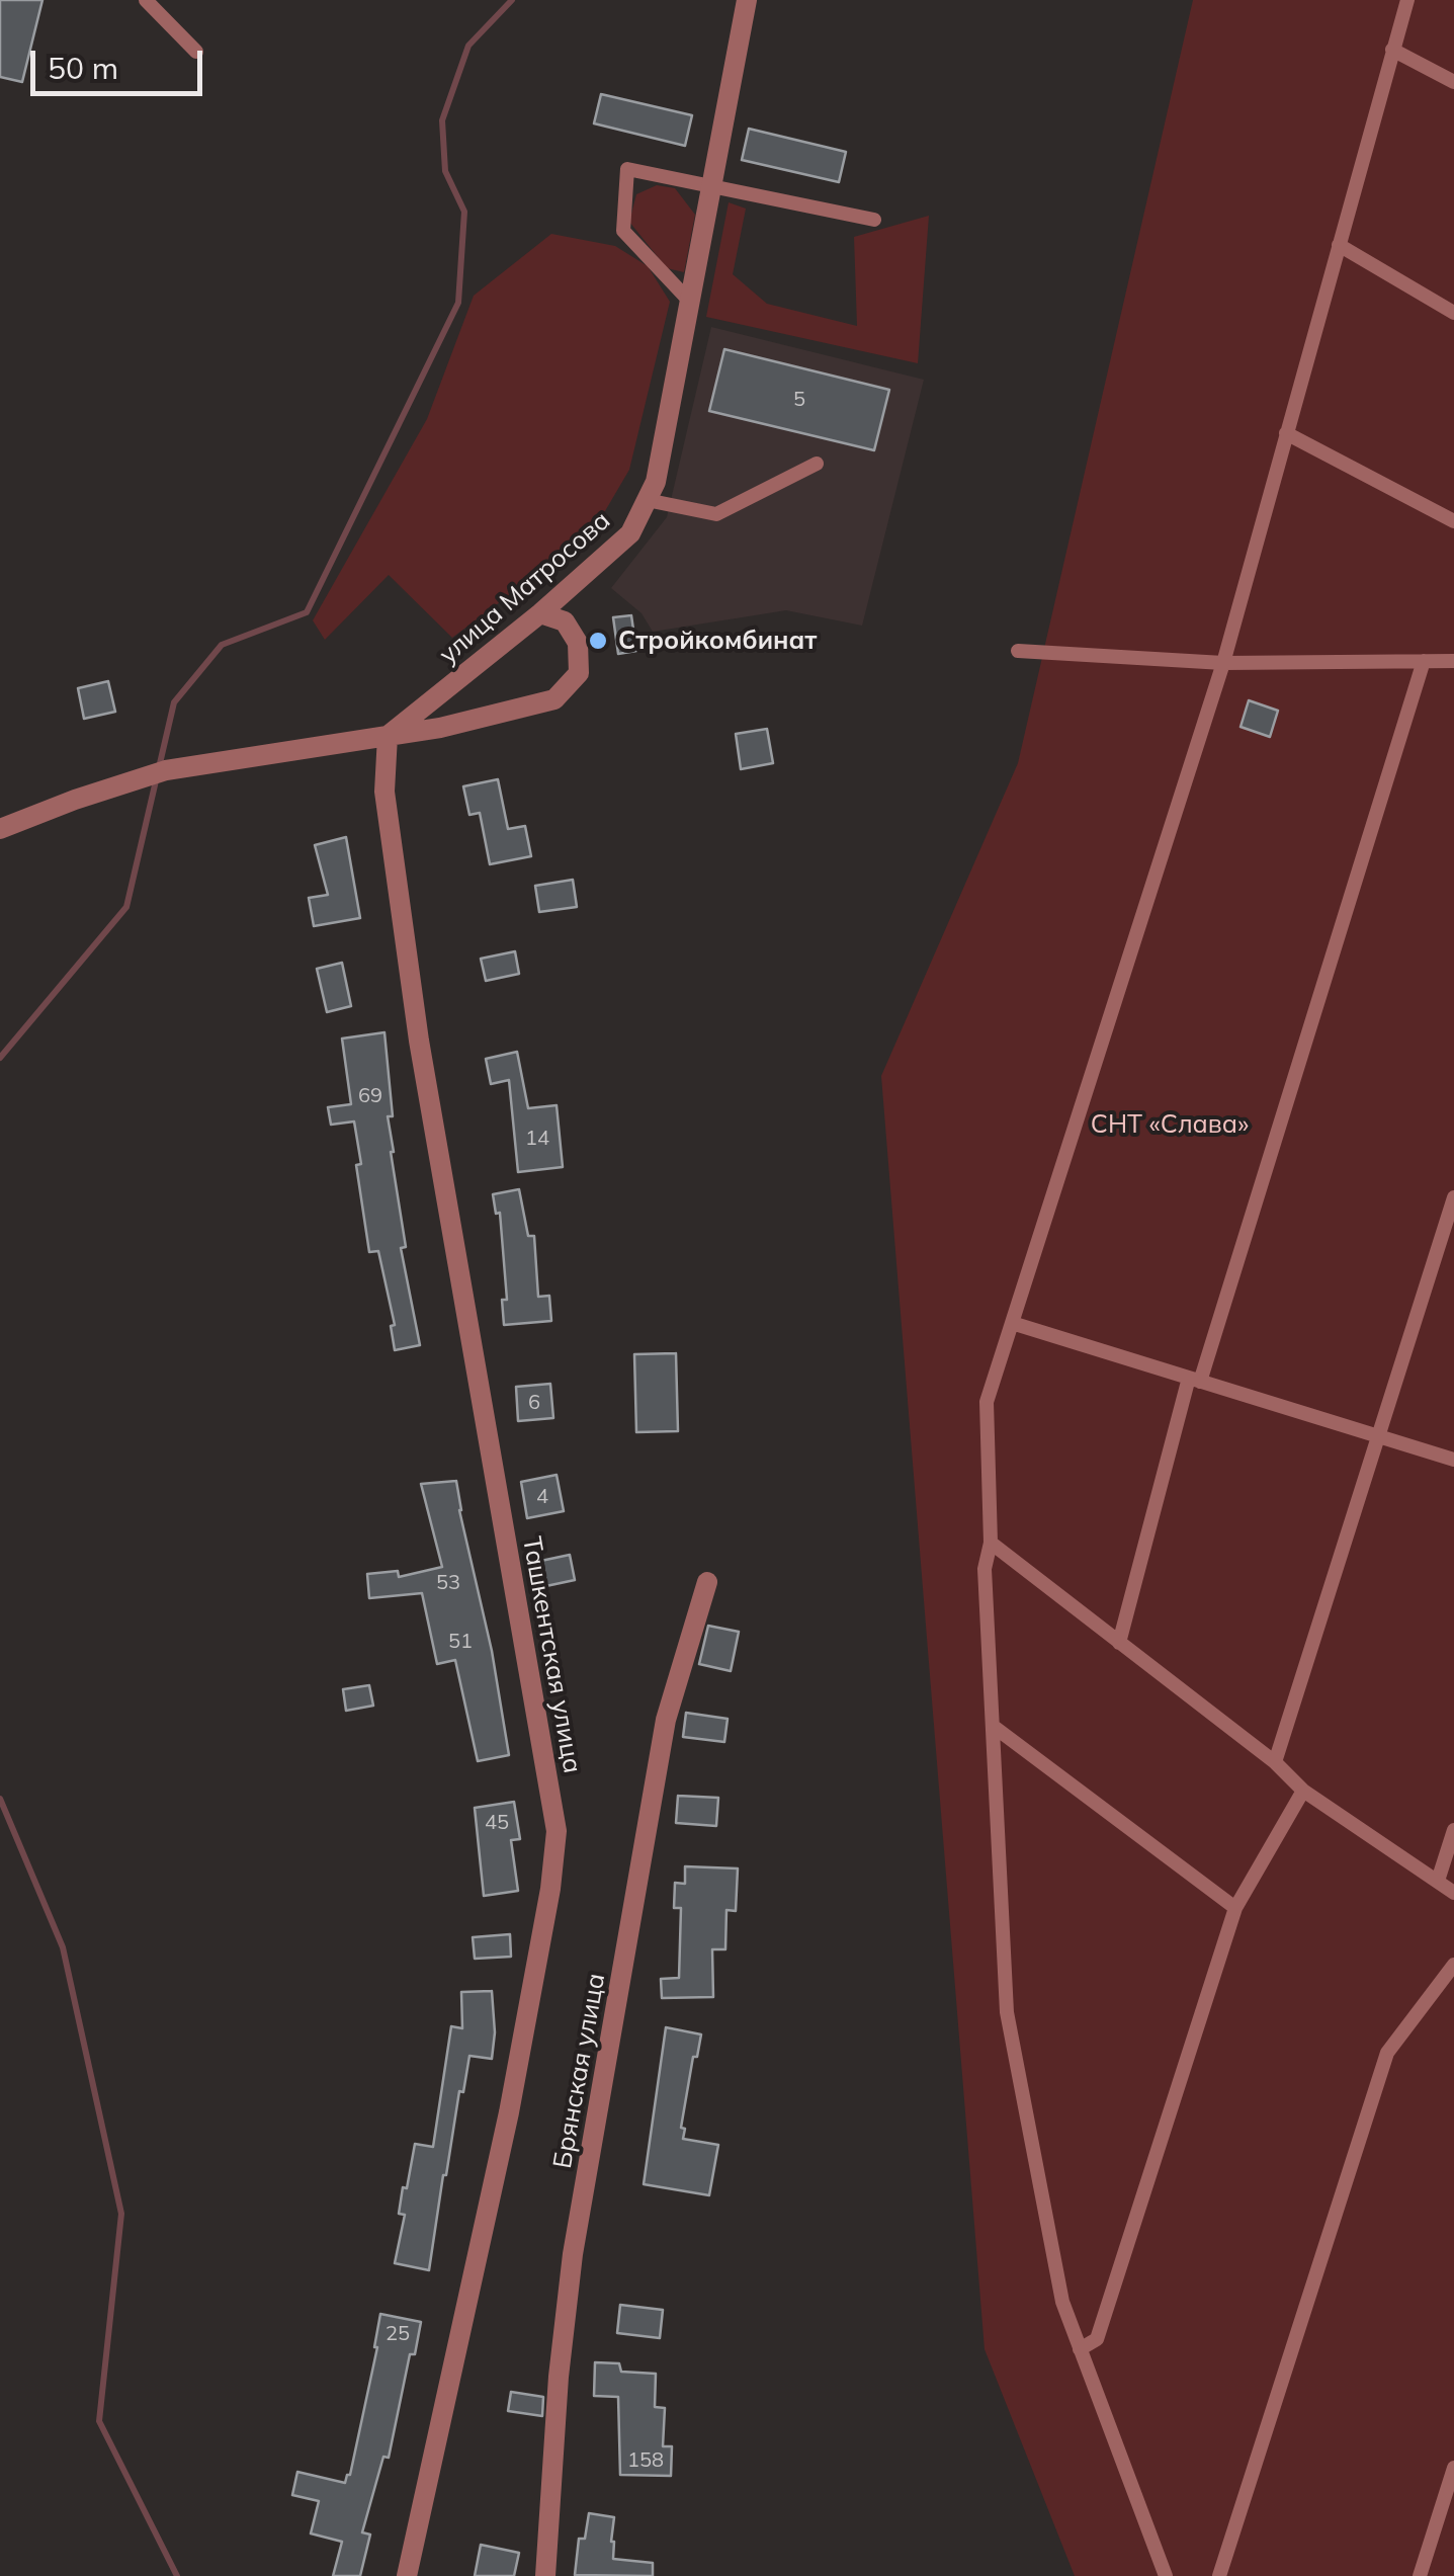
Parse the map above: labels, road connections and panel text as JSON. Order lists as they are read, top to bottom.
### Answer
{
  "streets": {
    "street": ["улица Матросова", "Ташкентская улица", "Брянская улица"]
  },
  "crossings": [
    ["улица Матросова", "Ташкентская улица"]
  ],
  "parks": ["СНТ «Слава»"],
  "places": ["Стройкомбинат"],
  "house_numbers": [
    "5",
    "69",
    "14",
    "6",
    "4",
    "53",
    "51",
    "45",
    "25",
    "158"
  ],
  "scale_bar": "50 m"
}
